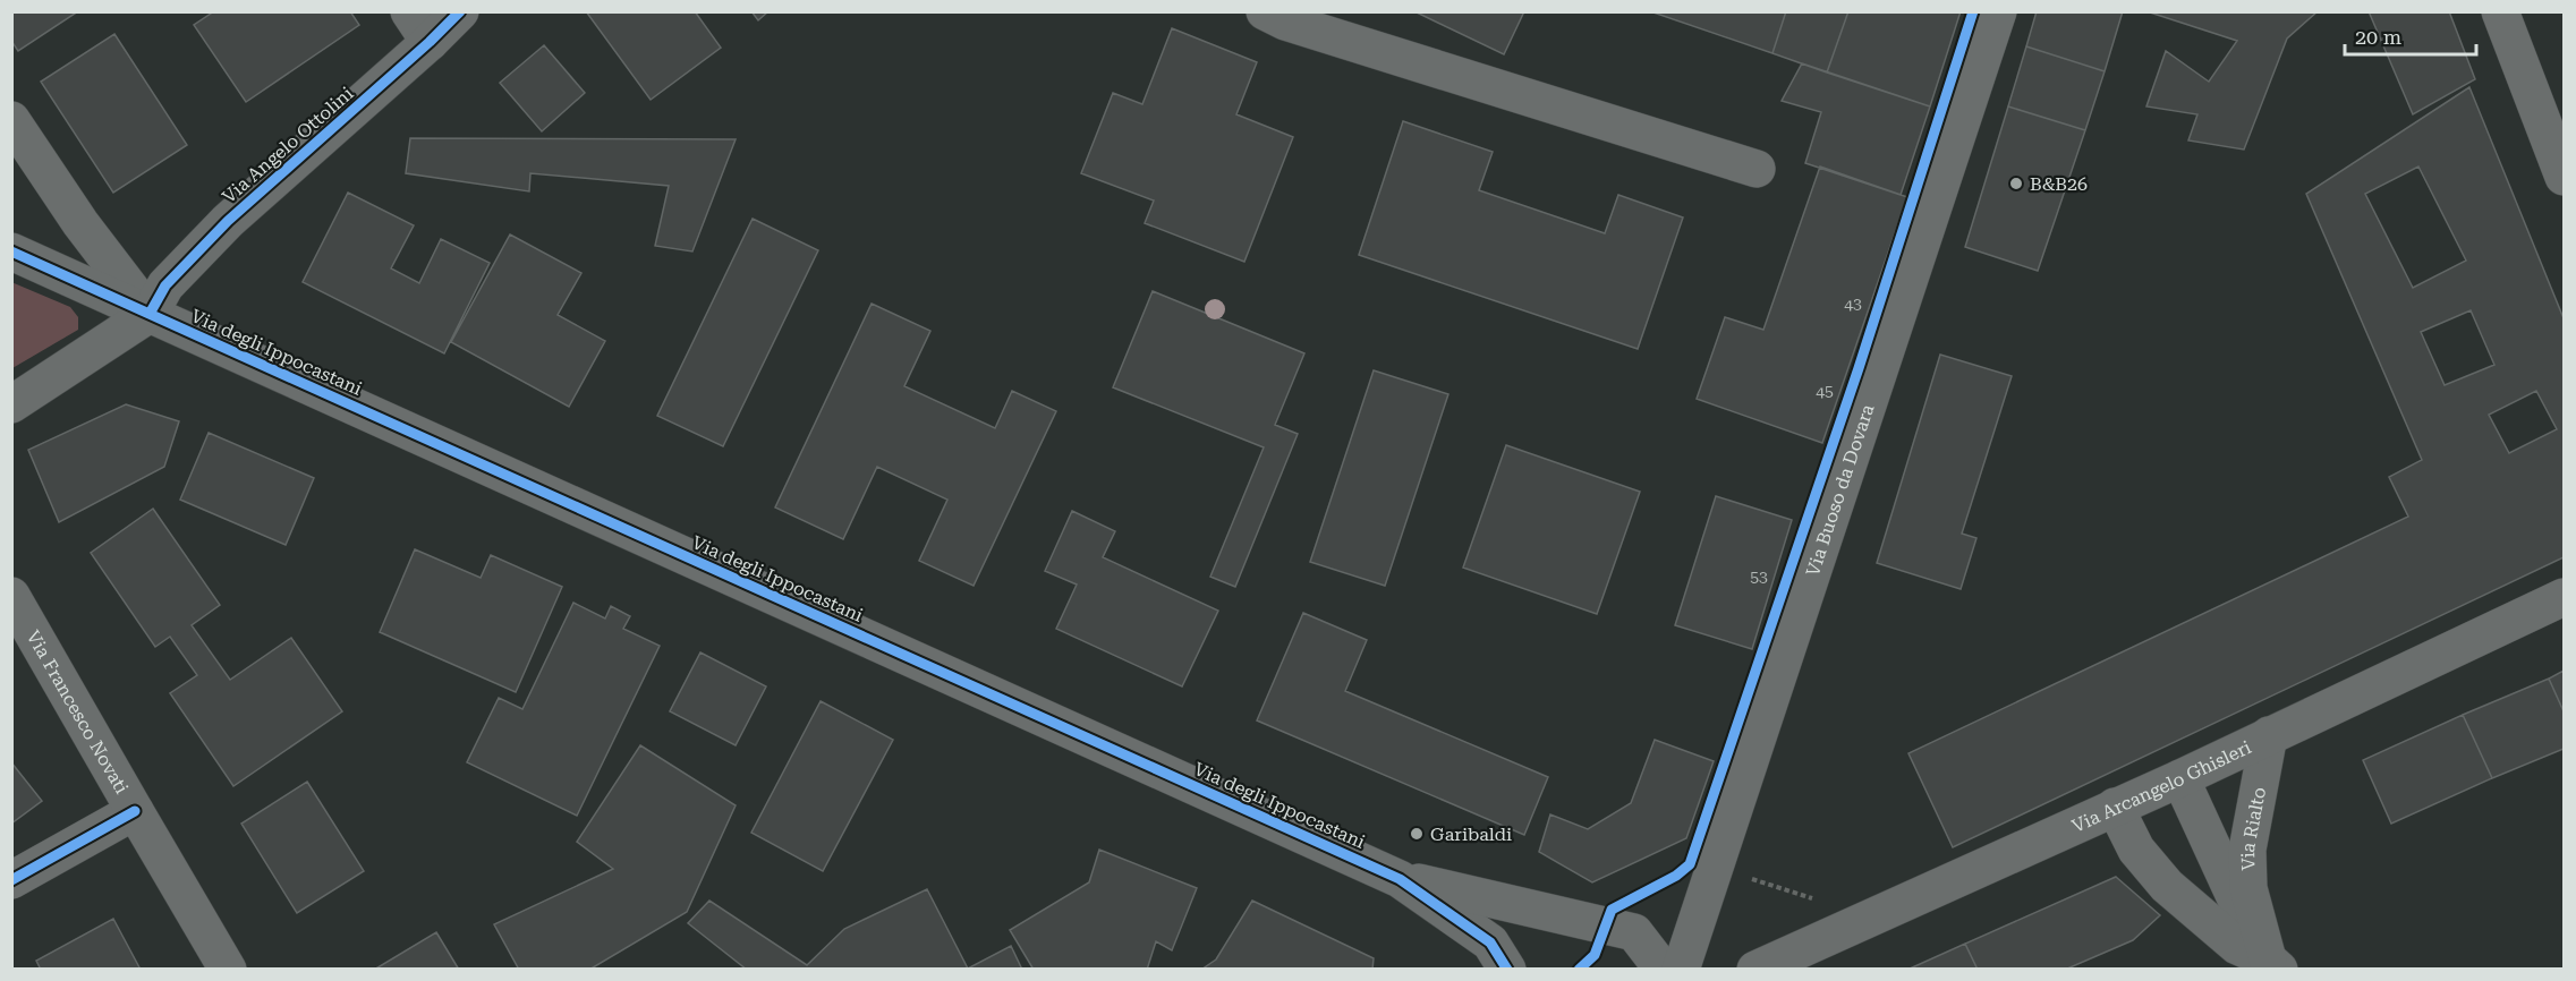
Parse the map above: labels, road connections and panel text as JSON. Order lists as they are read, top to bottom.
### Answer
{
  "streets": {
    "street": [
      "Via Angelo Ottolini",
      "Via degli Ippocastani",
      "Via Buoso da Dovara",
      "Via Francesco Novati",
      "Via Arcangelo Ghisleri",
      "Via Rialto"
    ]
  },
  "crossings": [
    ["Via Angelo Ottolini", "Via degli Ippocastani"],
    ["Via Arcangelo Ghisleri", "Via Rialto"]
  ],
  "places": ["B&B26", "Garibaldi"],
  "house_numbers": ["43", "45", "53"],
  "scale_bar": "20 m"
}
